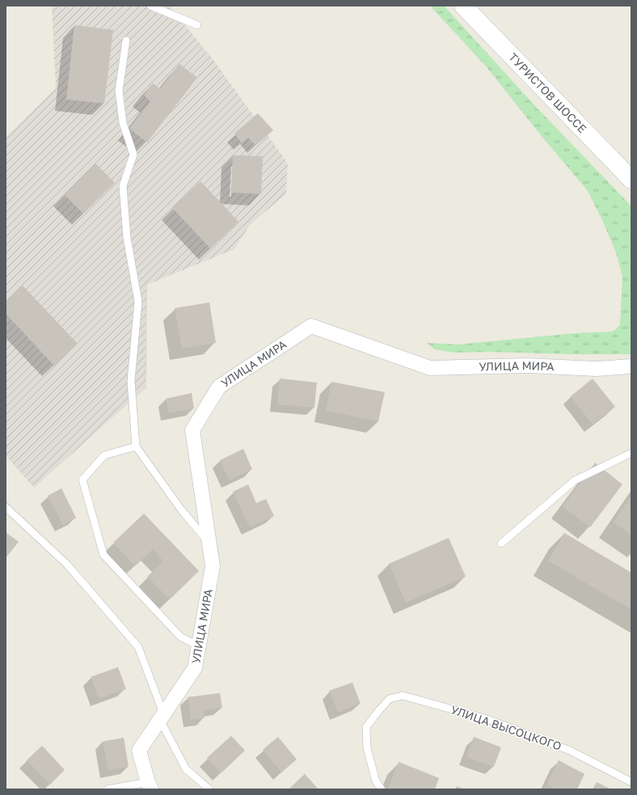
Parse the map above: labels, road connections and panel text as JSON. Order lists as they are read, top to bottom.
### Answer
{
  "streets": {
    "main road": ["ТУРИСТОВ ШОССЕ"],
    "street": ["УЛИЦА МИРА"],
    "lane": ["УЛИЦА ВЫСОЦКОГО"]
  }
}
